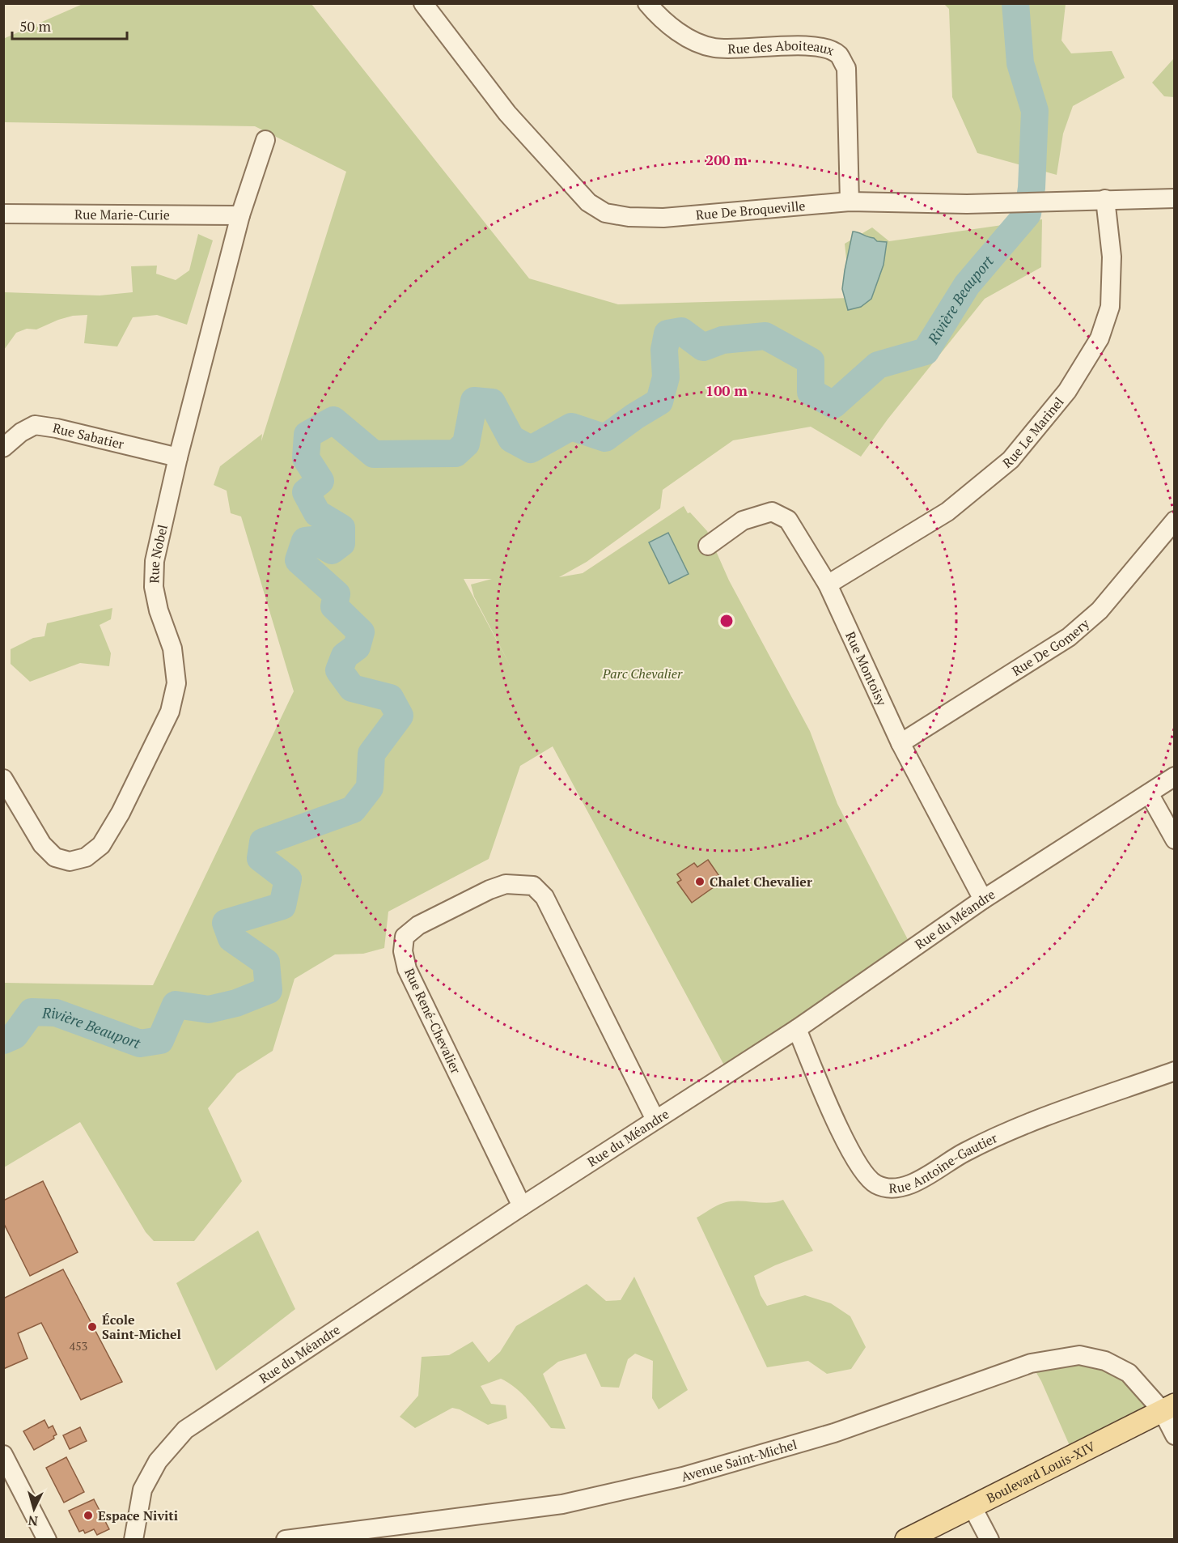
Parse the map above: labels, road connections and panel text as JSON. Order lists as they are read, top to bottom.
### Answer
{
  "streets": {
    "main road": ["Boulevard Louis-XIV"],
    "street": [
      "Rue des Aboiteaux",
      "Rue De Broqueville",
      "Rue Marie-Curie",
      "Rue Le Marinel",
      "Rue Sabatier",
      "Rue Nobel",
      "Rue De Gomery",
      "Rue Montoisy",
      "Rue du Méandre",
      "Rue René-Chevalier",
      "Rue Antoine-Gautier",
      "Avenue Saint-Michel"
    ]
  },
  "crossings": [
    ["Rue des Aboiteaux", "Rue De Broqueville"],
    ["Rue De Broqueville", "Rue Le Marinel"],
    ["Rue Marie-Curie", "Rue Nobel"],
    ["Rue Le Marinel", "Rue Montoisy"],
    ["Rue Sabatier", "Rue Nobel"],
    ["Rue De Gomery", "Rue Montoisy"],
    ["Rue Montoisy", "Rue du Méandre"],
    ["Rue du Méandre", "Rue René-Chevalier"],
    ["Rue du Méandre", "Rue Antoine-Gautier"],
    ["Avenue Saint-Michel", "Boulevard Louis-XIV"]
  ],
  "water": ["Rivière Beauport"],
  "parks": ["Parc Chevalier"],
  "places": ["Chalet Chevalier", "École Saint-Michel", "Espace Niviti"],
  "house_numbers": ["453"],
  "scale_bar": "50 m",
  "north": "bottom",
  "rings": ["200 m", "100 m"]
}
